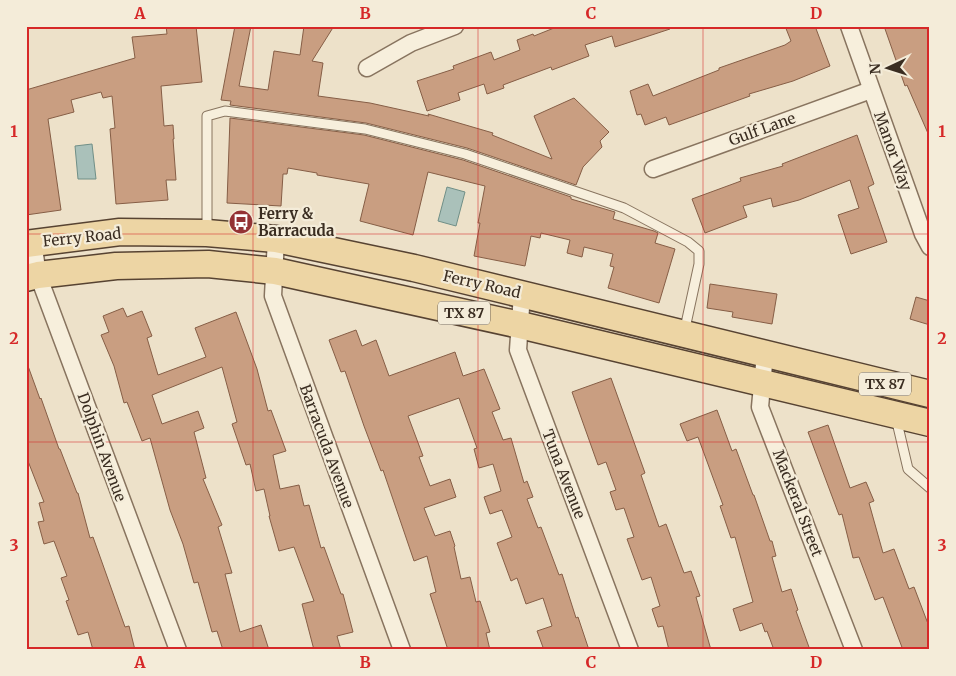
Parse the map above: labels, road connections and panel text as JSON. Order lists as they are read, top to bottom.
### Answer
{
  "streets": {
    "main road": ["Ferry Road", "TX 87"],
    "street": [
      "Gulf Lane",
      "Manor Way",
      "Barracuda Avenue",
      "Dolphin Avenue",
      "Tuna Avenue",
      "Mackeral Street"
    ]
  },
  "crossings": [
    ["Gulf Lane", "Manor Way"],
    ["Ferry Road", "Barracuda Avenue"],
    ["Ferry Road", "Dolphin Avenue"],
    ["Ferry Road", "Tuna Avenue"],
    ["Ferry Road", "Mackeral Street"],
    ["TX 87", "Barracuda Avenue"],
    ["TX 87", "Dolphin Avenue"],
    ["TX 87", "Tuna Avenue"],
    ["TX 87", "Mackeral Street"]
  ],
  "places": {
    "bus stop": ["Ferry & Barracuda"]
  },
  "north": "left",
  "grid": {
    "columns": [
      "A",
      "B",
      "C",
      "D"
    ],
    "rows": ["1", "2", "3"]
  }
}
